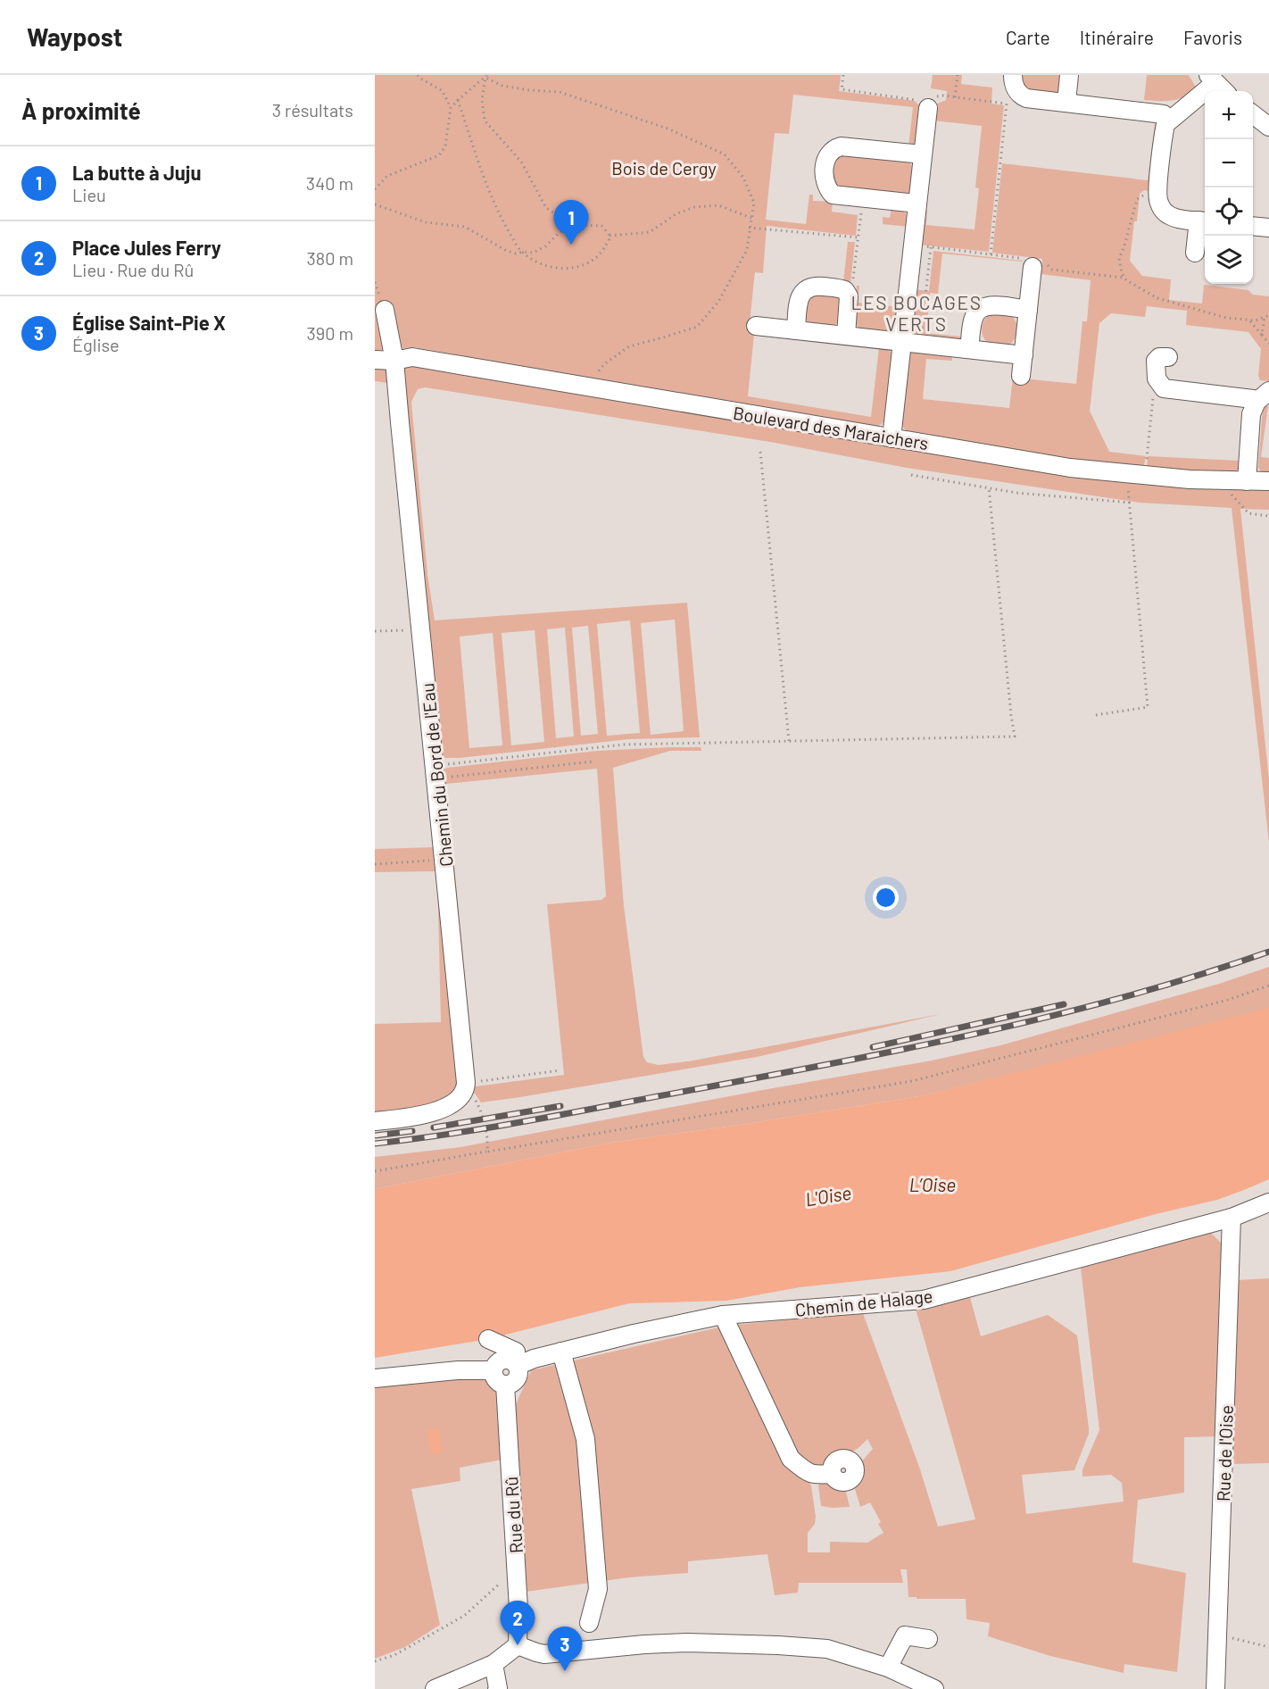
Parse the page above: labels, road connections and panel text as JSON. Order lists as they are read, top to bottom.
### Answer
{
  "streets": {
    "street": [
      "Boulevard des Maraichers",
      "Chemin du Bord de l'Eau",
      "Chemin de Halage",
      "Rue de l'Oise",
      "Rue du Rû"
    ]
  },
  "crossings": [
    ["Boulevard des Maraichers", "Chemin du Bord de l'Eau"],
    ["Chemin de Halage", "Rue de l'Oise"],
    ["Chemin de Halage", "Rue du Rû"]
  ],
  "districts": ["LES BOCAGES VERTS"],
  "water": ["L’Oise", "L'Oise"],
  "parks": ["Bois de Cergy"],
  "page": {
    "header": "Waypost",
    "nav": ["Carte", "Itinéraire", "Favoris"],
    "heading": ["À proximité", "3 résultats"],
    "map_buttons": ["+", "−"],
    "list": [
      {
        "mark": "1",
        "name": "La butte à Juju",
        "note": "Lieu",
        "value": "340 m"
      },
      {
        "mark": "2",
        "name": "Place Jules Ferry",
        "note": "Lieu · Rue du Rû",
        "value": "380 m"
      },
      {
        "mark": "3",
        "name": "Église Saint-Pie X",
        "note": "Église",
        "value": "390 m"
      }
    ],
    "pins": ["1", "2", "3"]
  }
}
